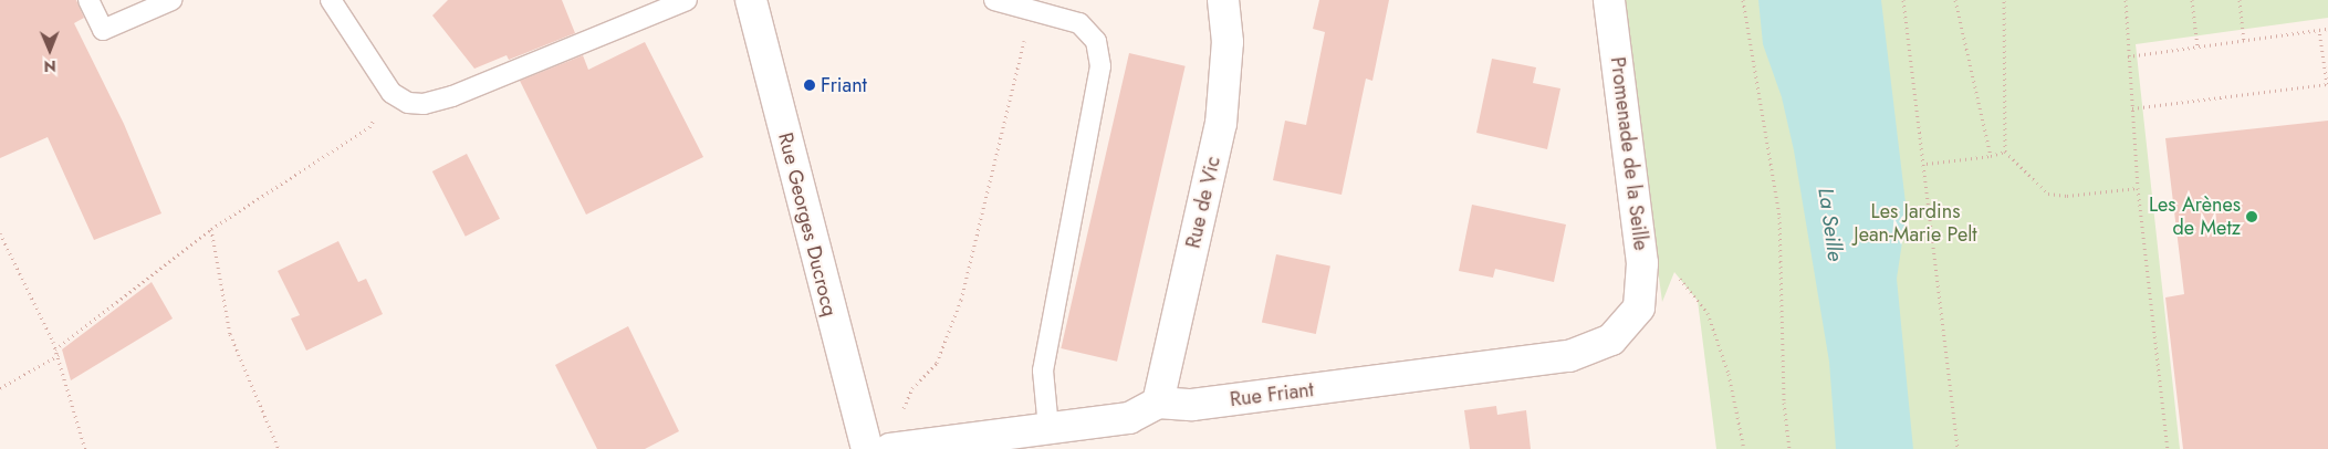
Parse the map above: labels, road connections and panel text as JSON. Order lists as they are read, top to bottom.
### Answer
{
  "streets": {
    "street": [
      "Promenade de la Seille",
      "Rue de Vic",
      "Rue Georges Ducrocq",
      "Rue Friant"
    ]
  },
  "crossings": [
    ["Promenade de la Seille", "Rue Friant"],
    ["Rue de Vic", "Rue Friant"]
  ],
  "water": ["La Seille"],
  "parks": ["Les Jardins Jean-Marie Pelt"],
  "places": ["Friant", "Les Arènes de Metz"],
  "north": "bottom"
}
